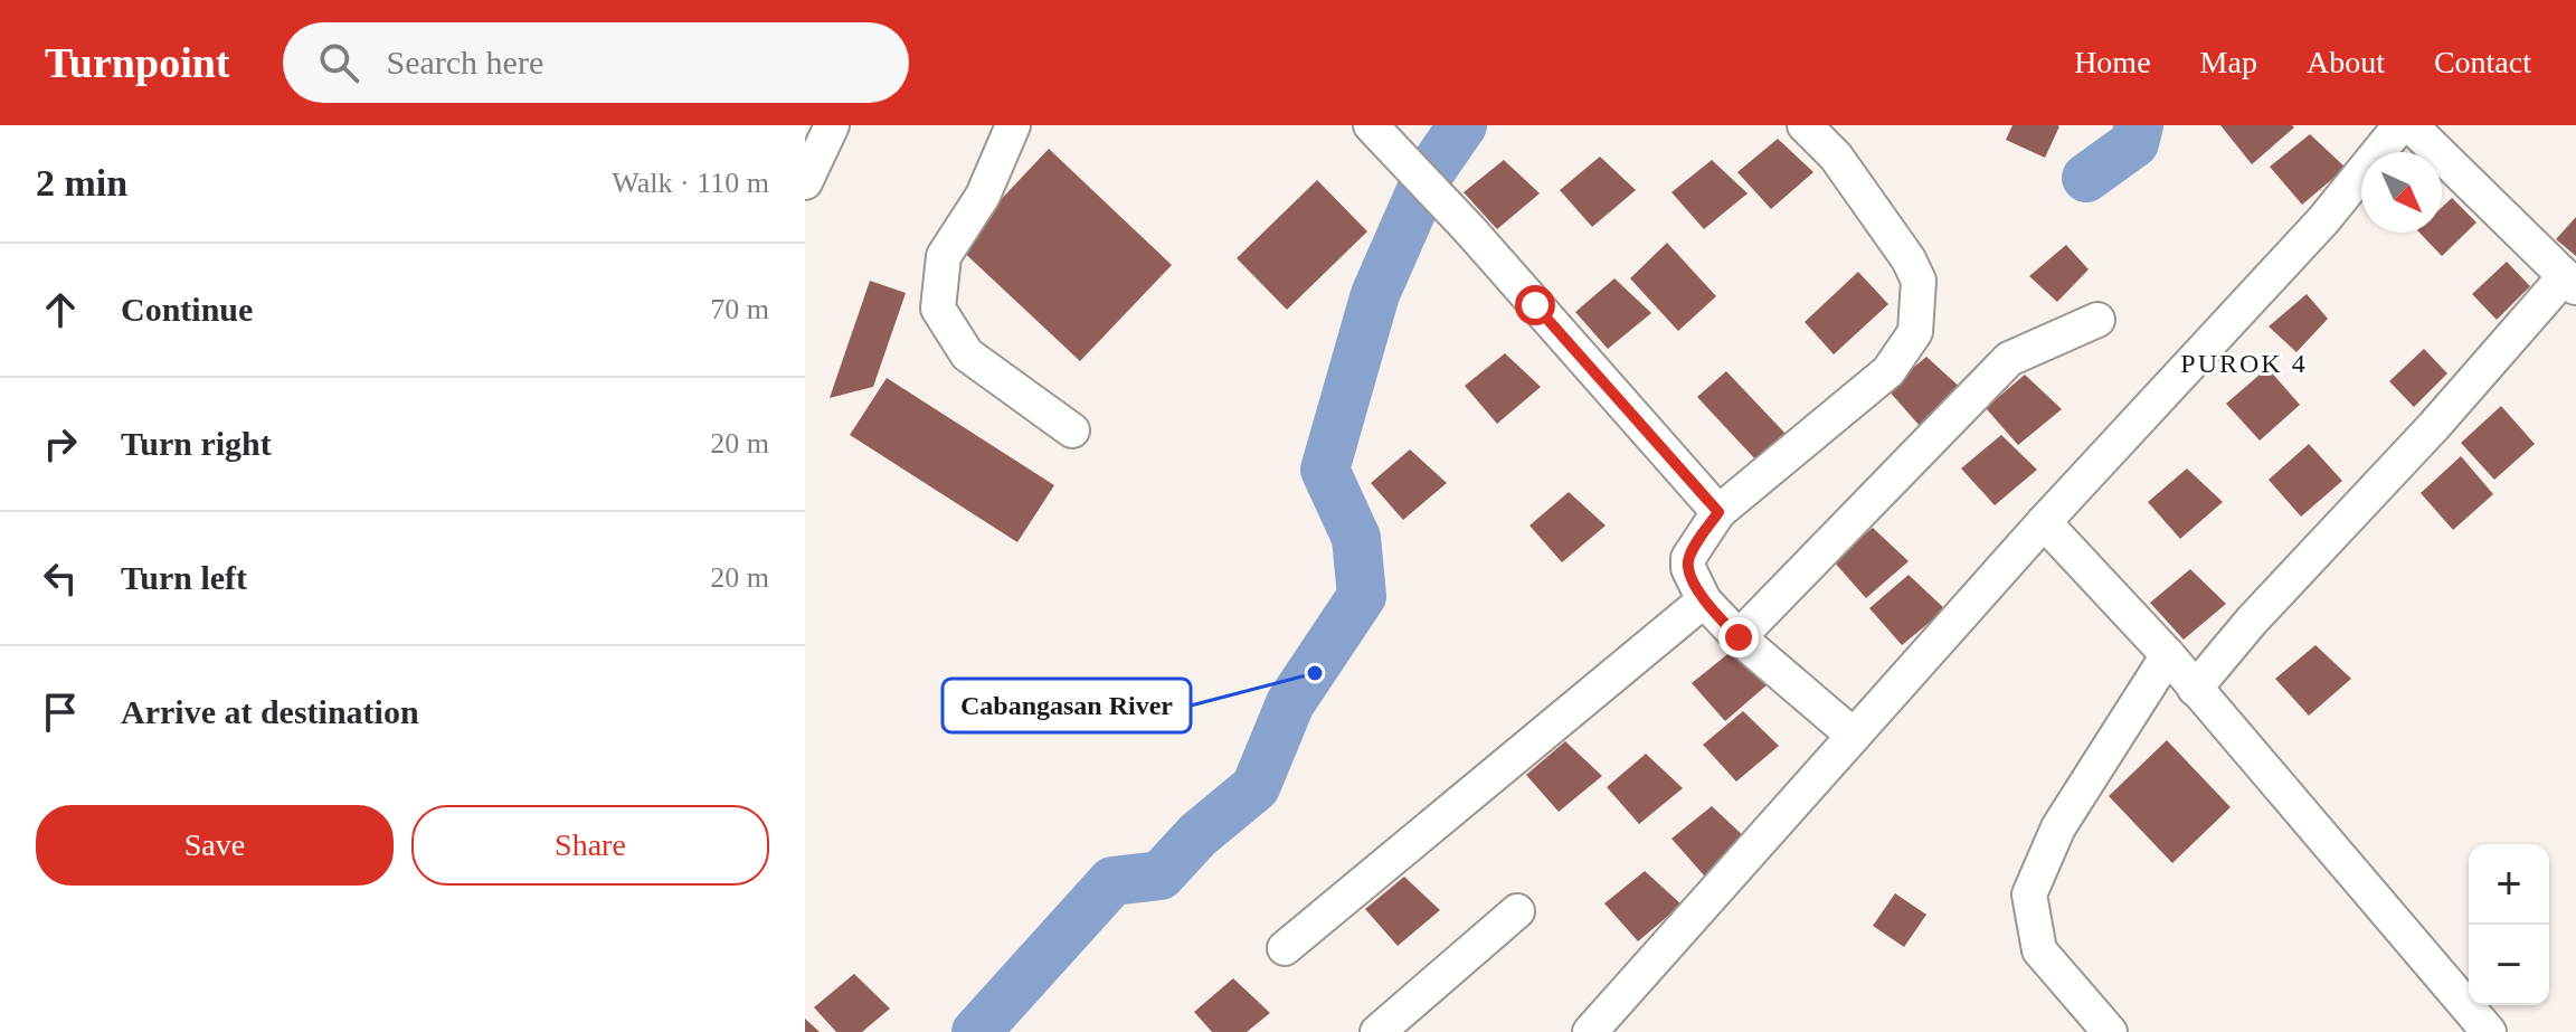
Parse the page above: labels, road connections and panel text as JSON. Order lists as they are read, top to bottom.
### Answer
{
  "districts": ["PUROK 4"],
  "places": ["Cabangasan River"],
  "north": "bottom right",
  "page": {
    "header": "Turnpoint",
    "search": "Search here",
    "nav": [
      "Home",
      "Map",
      "About",
      "Contact"
    ],
    "heading": ["2 min", "Walk · 110 m"],
    "list": [
      ["Continue", "70 m"],
      ["Turn right", "20 m"],
      ["Turn left", "20 m"],
      "Arrive at destination"
    ],
    "buttons": ["Save", "Share"],
    "map_buttons": ["+", "−"]
  }
}
